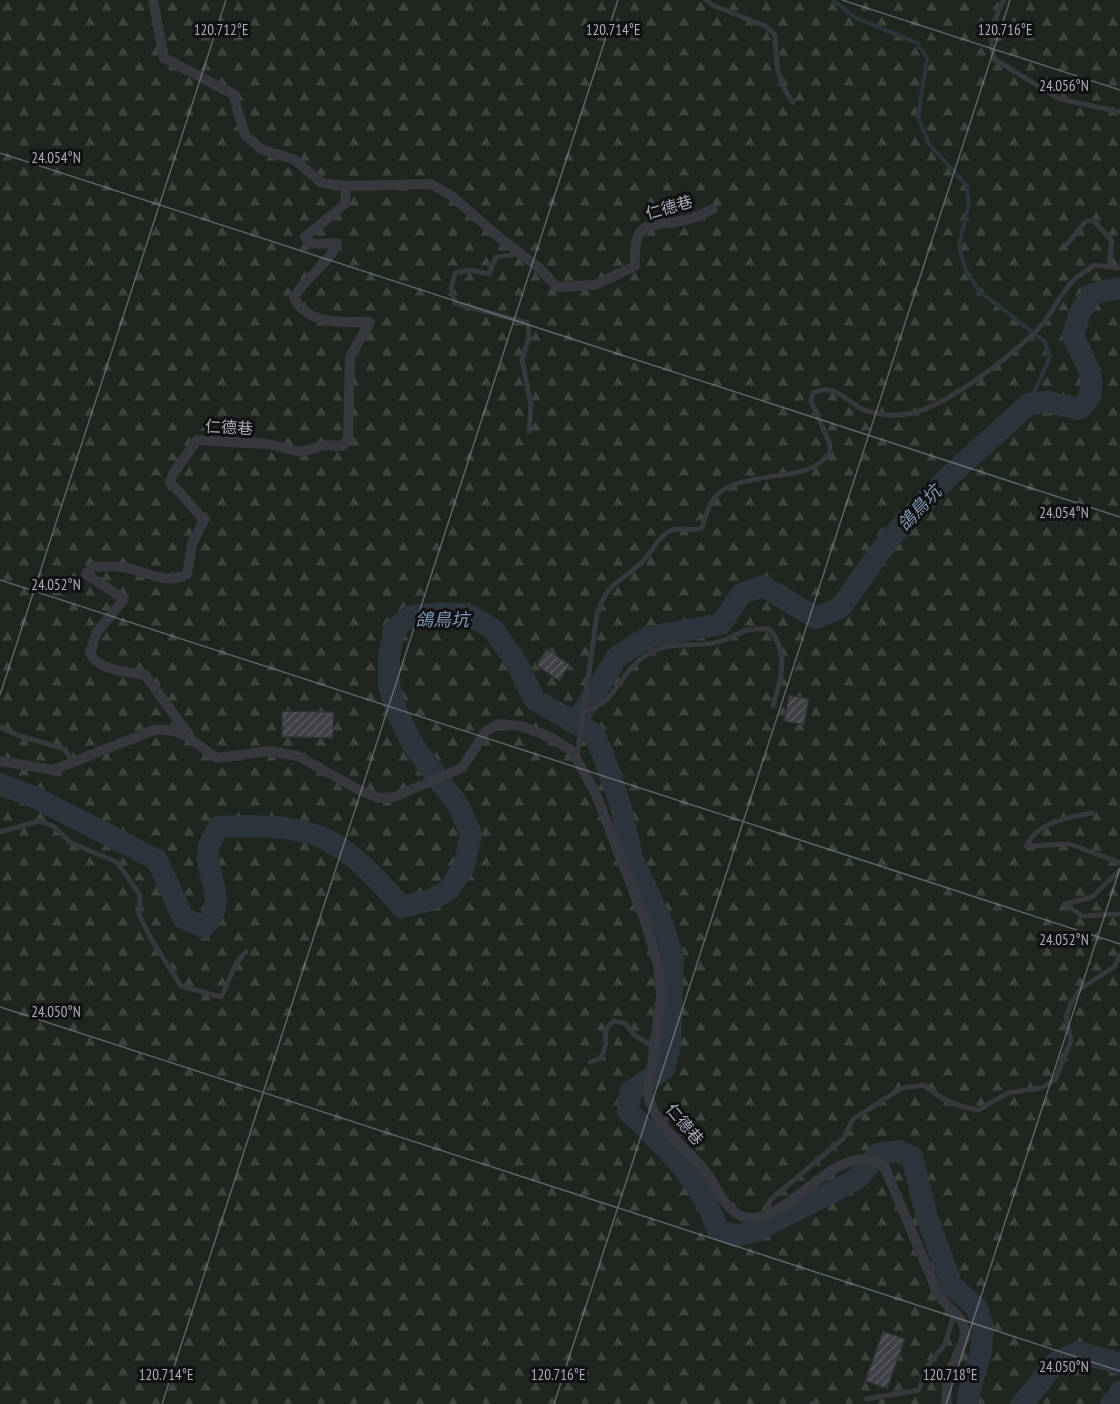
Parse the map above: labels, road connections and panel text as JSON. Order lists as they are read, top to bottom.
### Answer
{
  "streets": {
    "street": ["仁德巷"]
  },
  "water": ["鴿鳥坑"],
  "coordinates": [
    "120.712°E",
    "120.714°E",
    "120.716°E",
    "24.056°N",
    "24.054°N",
    "24.052°N",
    "24.050°N",
    "120.718°E"
  ]
}
